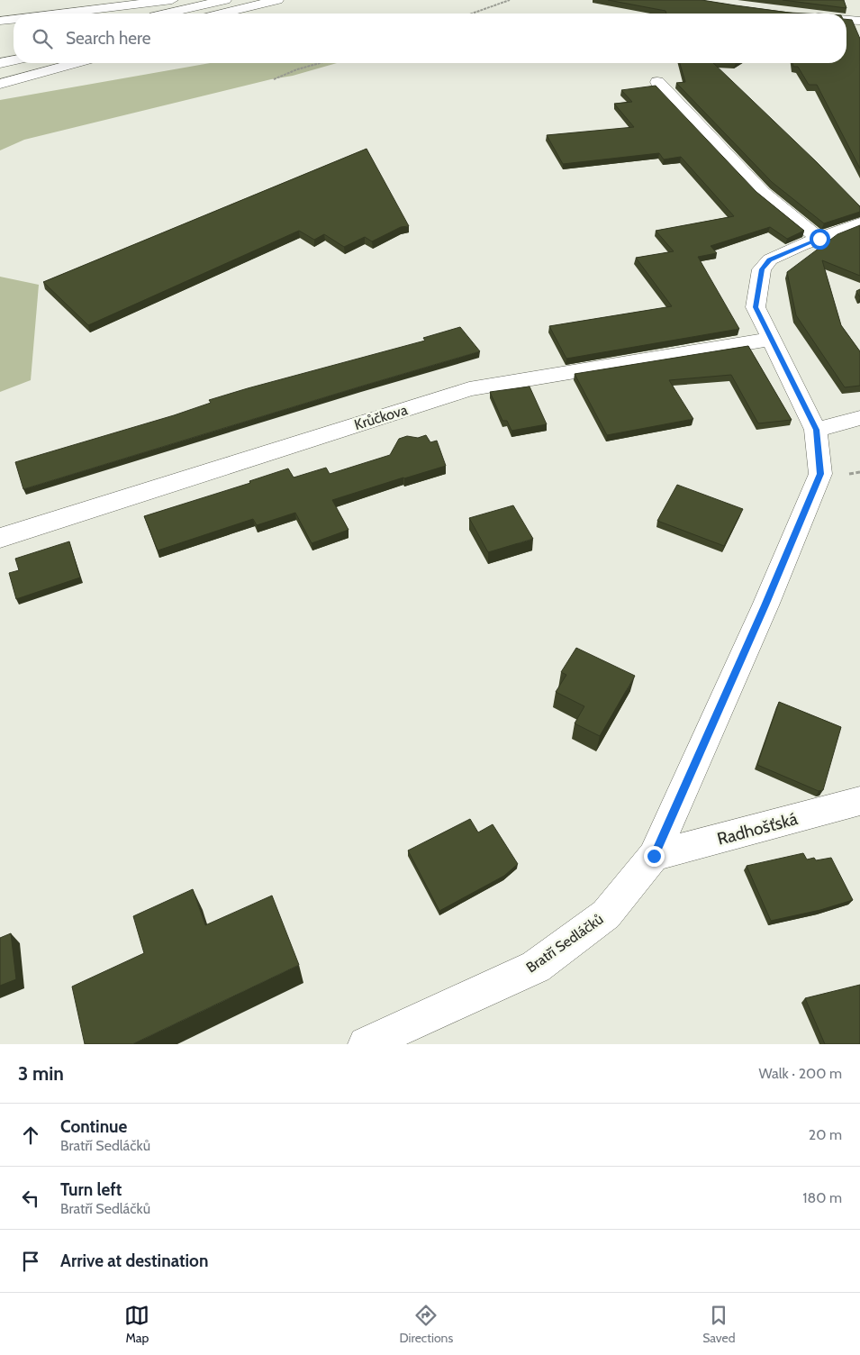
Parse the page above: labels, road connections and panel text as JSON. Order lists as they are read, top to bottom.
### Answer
{
  "streets": {
    "main road": ["Krůčkova", "Radhošťská", "Bratří Sedláčků"]
  },
  "crossings": [
    ["Krůčkova", "Bratří Sedláčků"],
    ["Radhošťská", "Bratří Sedláčků"]
  ],
  "page": {
    "search": "Search here",
    "heading": ["3 min", "Walk · 200 m"],
    "list": [
      ["Continue", "Bratří Sedláčků", "20 m"],
      ["Turn left", "Bratří Sedláčků", "180 m"],
      "Arrive at destination"
    ],
    "nav": ["Map", "Directions", "Saved"]
  }
}
